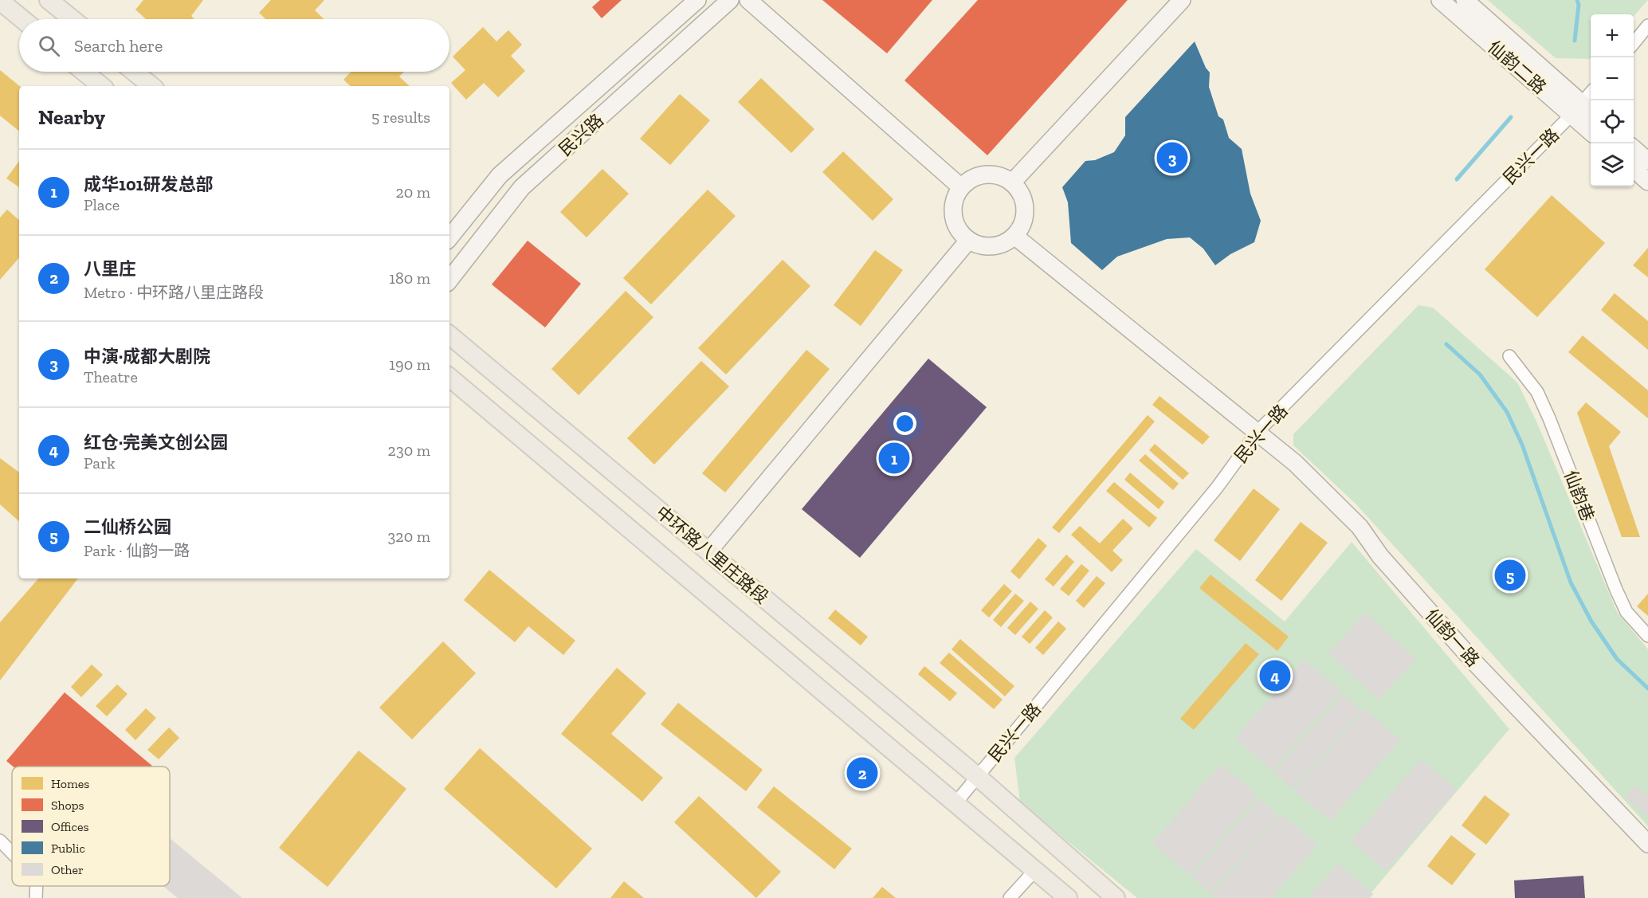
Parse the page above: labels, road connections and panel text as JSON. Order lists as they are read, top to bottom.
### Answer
{
  "streets": {
    "main road": ["中环路八里庄路段"],
    "street": [
      "仙韵二路",
      "民兴路",
      "民兴一路",
      "仙韵巷",
      "仙韵一路"
    ]
  },
  "crossings": [
    ["仙韵二路", "民兴一路"],
    ["民兴一路", "中环路八里庄路段"],
    ["民兴一路", "仙韵一路"]
  ],
  "legend": [
    "Homes",
    "Shops",
    "Offices",
    "Public",
    "Other"
  ],
  "page": {
    "map_buttons": ["+", "−"],
    "search": "Search here",
    "heading": ["Nearby", "5 results"],
    "pins": [
      "3",
      "1",
      "5",
      "4",
      "2"
    ],
    "list": [
      {
        "mark": "1",
        "name": "成华101研发总部",
        "note": "Place",
        "value": "20 m"
      },
      {
        "mark": "2",
        "name": "八里庄",
        "note": "Metro · 中环路八里庄路段",
        "value": "180 m"
      },
      {
        "mark": "3",
        "name": "中演·成都大剧院",
        "note": "Theatre",
        "value": "190 m"
      },
      {
        "mark": "4",
        "name": "红仓·完美文创公园",
        "note": "Park",
        "value": "230 m"
      },
      {
        "mark": "5",
        "name": "二仙桥公园",
        "note": "Park · 仙韵一路",
        "value": "320 m"
      }
    ]
  }
}
